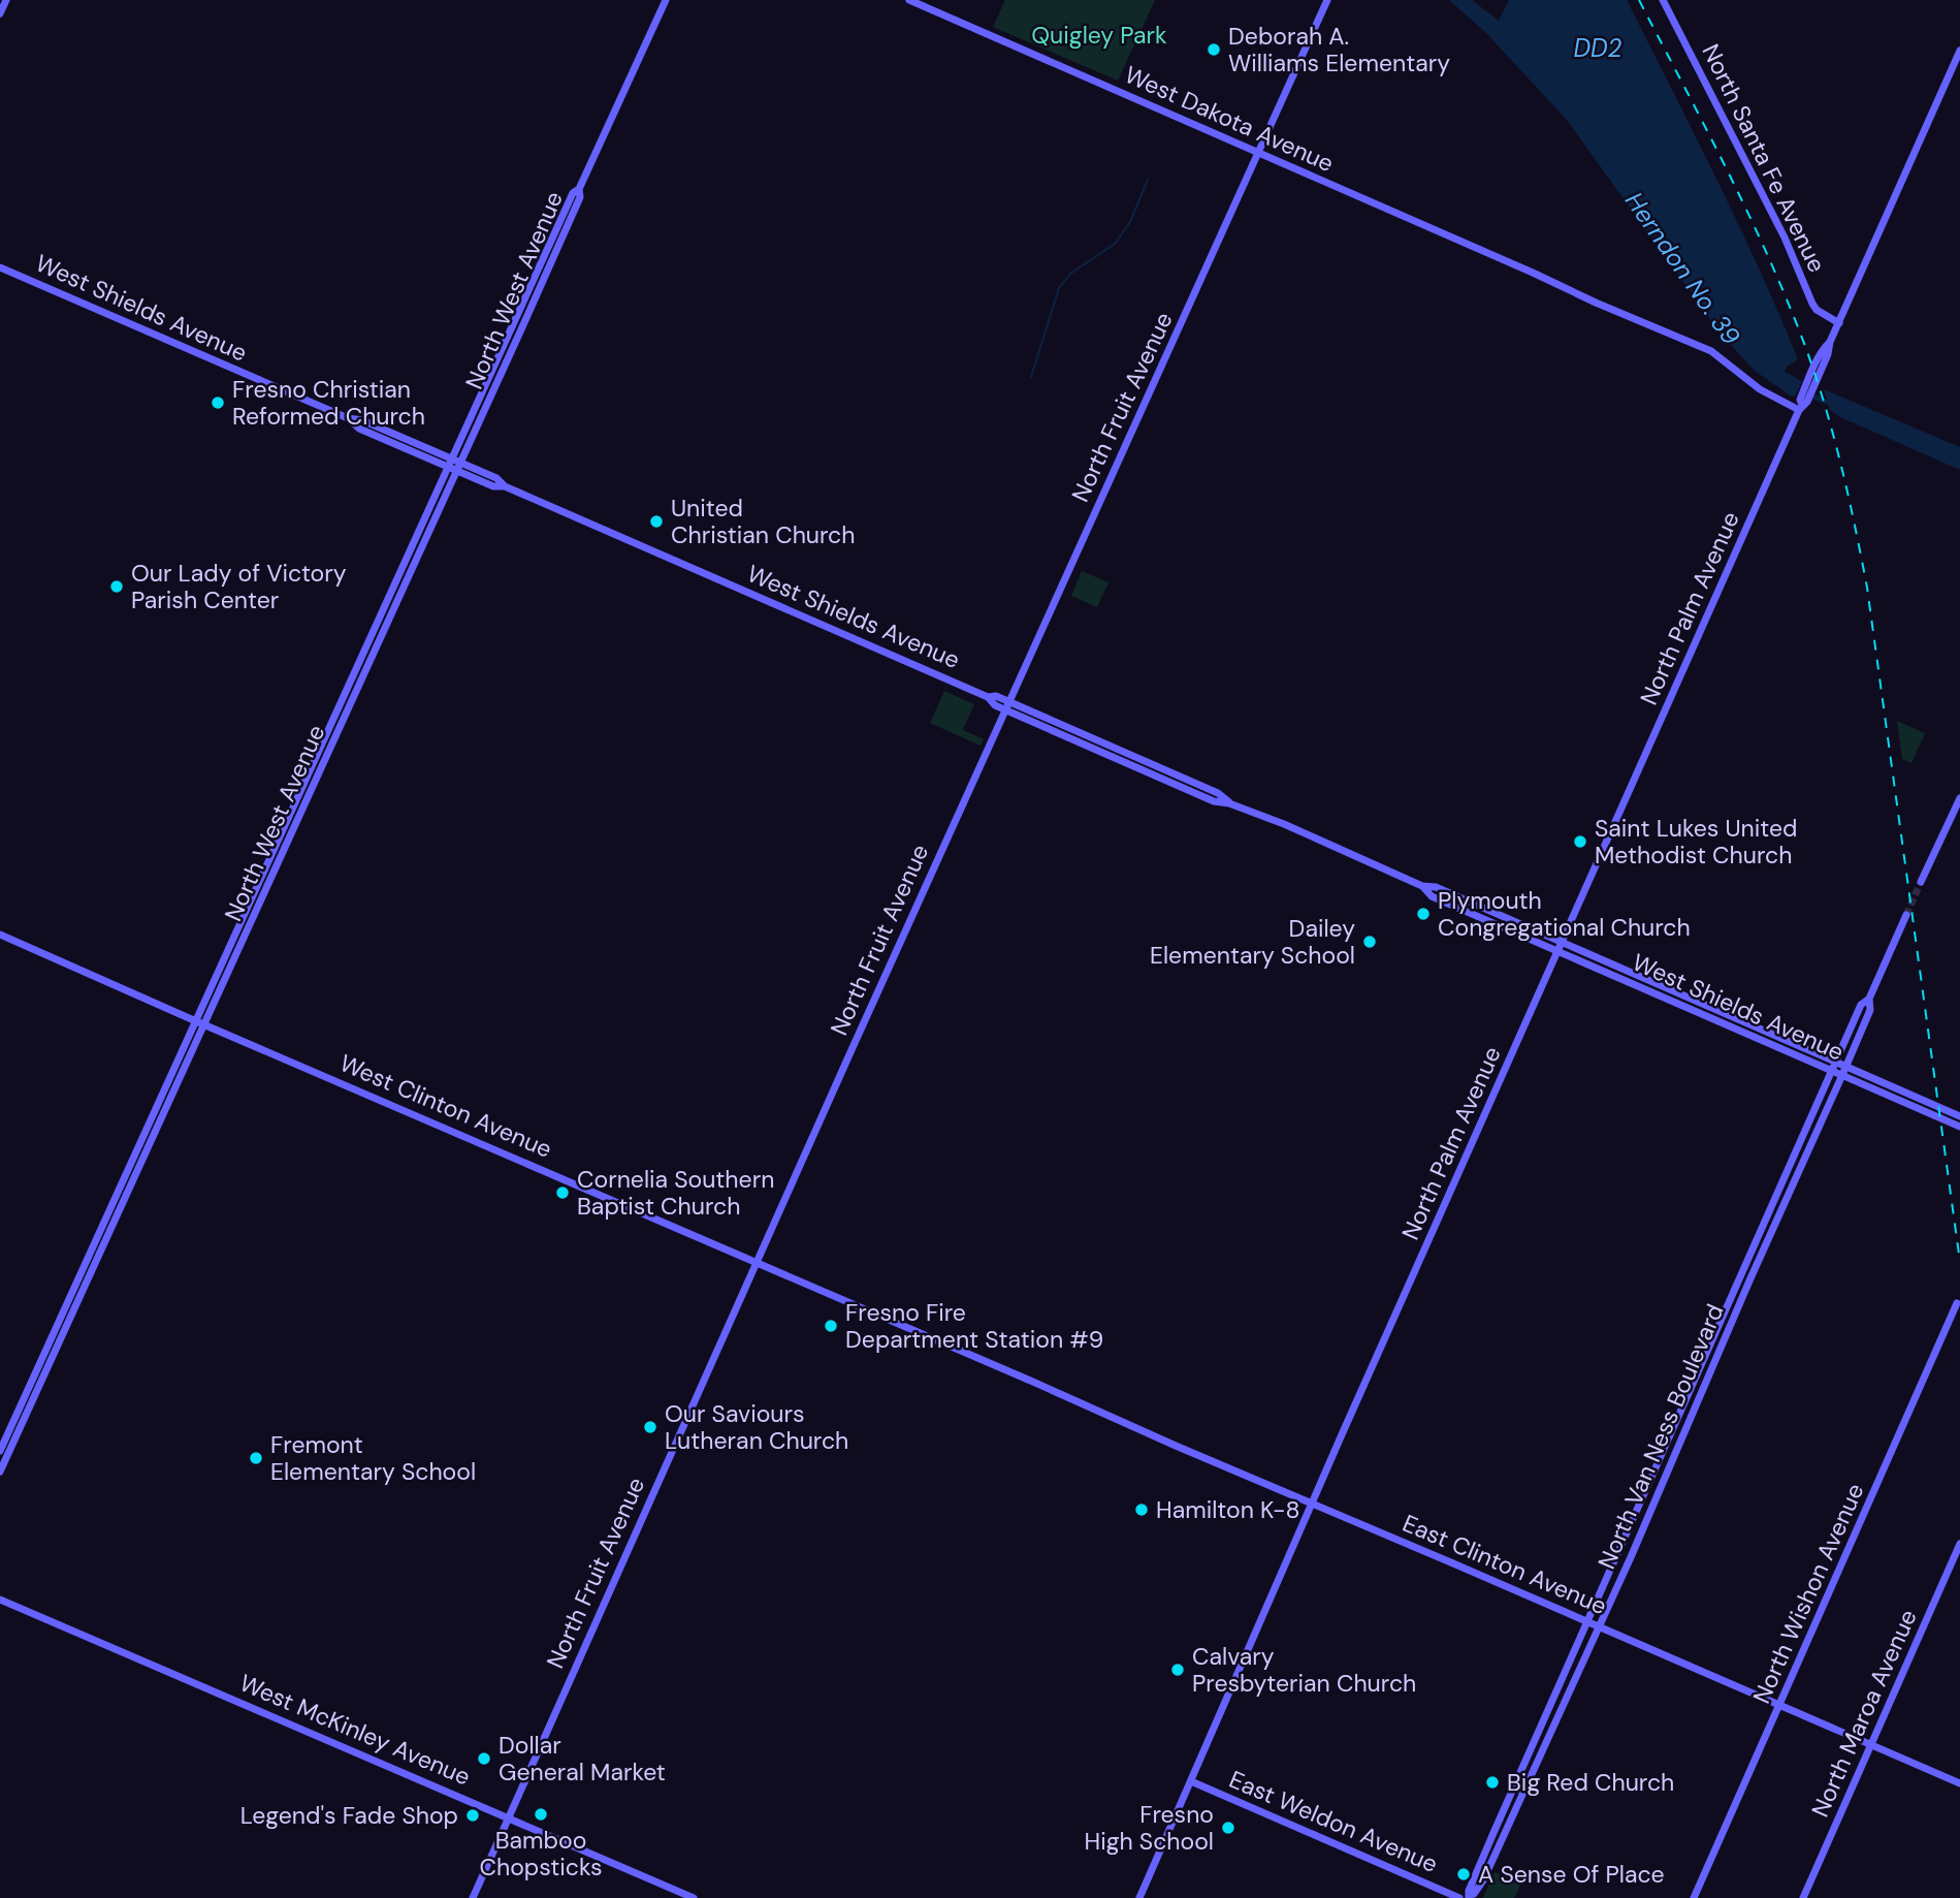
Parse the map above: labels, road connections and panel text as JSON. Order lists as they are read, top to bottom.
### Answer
{
  "streets": {
    "main road": [
      "West Dakota Avenue",
      "North Santa Fe Avenue",
      "North West Avenue",
      "West Shields Avenue",
      "North Fruit Avenue",
      "North Palm Avenue",
      "West Clinton Avenue",
      "North Van Ness Boulevard",
      "East Clinton Avenue",
      "North Wishon Avenue",
      "North Maroa Avenue",
      "West McKinley Avenue",
      "East Weldon Avenue"
    ]
  },
  "crossings": [
    ["West Dakota Avenue", "North Fruit Avenue"],
    ["West Dakota Avenue", "North Palm Avenue"],
    ["North Santa Fe Avenue", "North Palm Avenue"],
    ["North West Avenue", "West Shields Avenue"],
    ["North West Avenue", "West Clinton Avenue"],
    ["West Shields Avenue", "North Fruit Avenue"],
    ["West Shields Avenue", "North Palm Avenue"],
    ["West Shields Avenue", "North Van Ness Boulevard"],
    ["North Fruit Avenue", "West Clinton Avenue"],
    ["North Fruit Avenue", "West McKinley Avenue"],
    ["North Palm Avenue", "East Clinton Avenue"],
    ["North Palm Avenue", "East Weldon Avenue"],
    ["West Clinton Avenue", "East Clinton Avenue"],
    ["North Van Ness Boulevard", "East Clinton Avenue"],
    ["East Clinton Avenue", "North Wishon Avenue"],
    ["East Clinton Avenue", "North Maroa Avenue"]
  ],
  "water": ["DD2", "Herndon No. 39"],
  "parks": ["Quigley Park"],
  "places": [
    "Deborah A. Williams Elementary",
    "Fresno Christian Reformed Church",
    "United Christian Church",
    "Our Lady of Victory Parish Center",
    "Saint Lukes United Methodist Church",
    "Plymouth Congregational Church",
    "Dailey Elementary School",
    "Cornelia Southern Baptist Church",
    "Fresno Fire Department Station #9",
    "Our Saviours Lutheran Church",
    "Fremont Elementary School",
    "Hamilton K-8",
    "Calvary Presbyterian Church",
    "Dollar General Market",
    "Big Red Church",
    "Bamboo Chopsticks",
    "Legend's Fade Shop",
    "Fresno High School",
    "A Sense Of Place"
  ]
}
